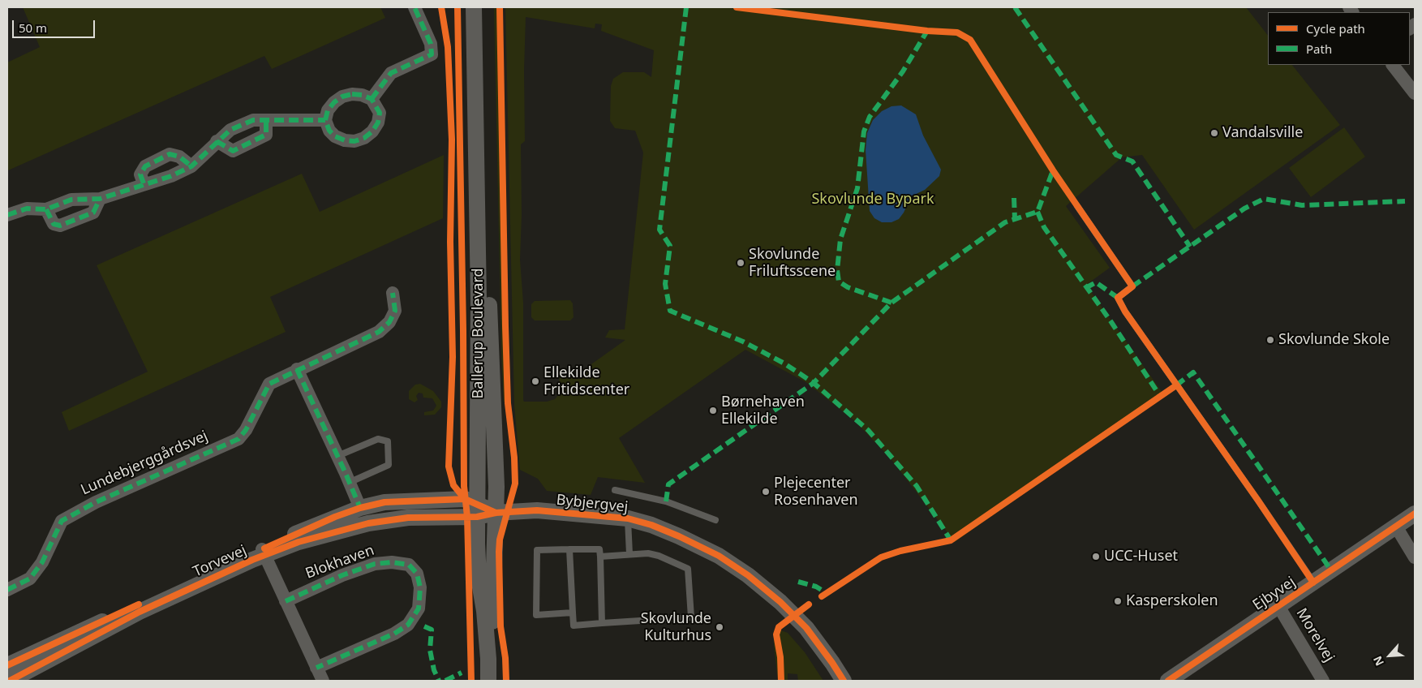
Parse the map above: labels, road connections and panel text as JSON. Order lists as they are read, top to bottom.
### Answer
{
  "streets": {
    "street": [
      "Ballerup Boulevard",
      "Lundebjerggårdsvej",
      "Bybjergvej",
      "Torvevej",
      "Blokhaven",
      "Ejbyvej",
      "Morelvej"
    ]
  },
  "crossings": [
    ["Ballerup Boulevard", "Bybjergvej"],
    ["Ballerup Boulevard", "Torvevej"],
    ["Bybjergvej", "Torvevej"],
    ["Ejbyvej", "Morelvej"]
  ],
  "parks": ["Skovlunde Bypark"],
  "places": [
    "Vandalsville",
    "Skovlunde Friluftsscene",
    "Skovlunde Skole",
    "Ellekilde Fritidscenter",
    "Børnehaven Ellekilde",
    "Plejecenter Rosenhaven",
    "UCC-Huset",
    "Kasperskolen",
    "Skovlunde Kulturhus"
  ],
  "legend": ["Cycle path", "Path"],
  "scale_bar": "50 m",
  "north": "bottom left"
}
